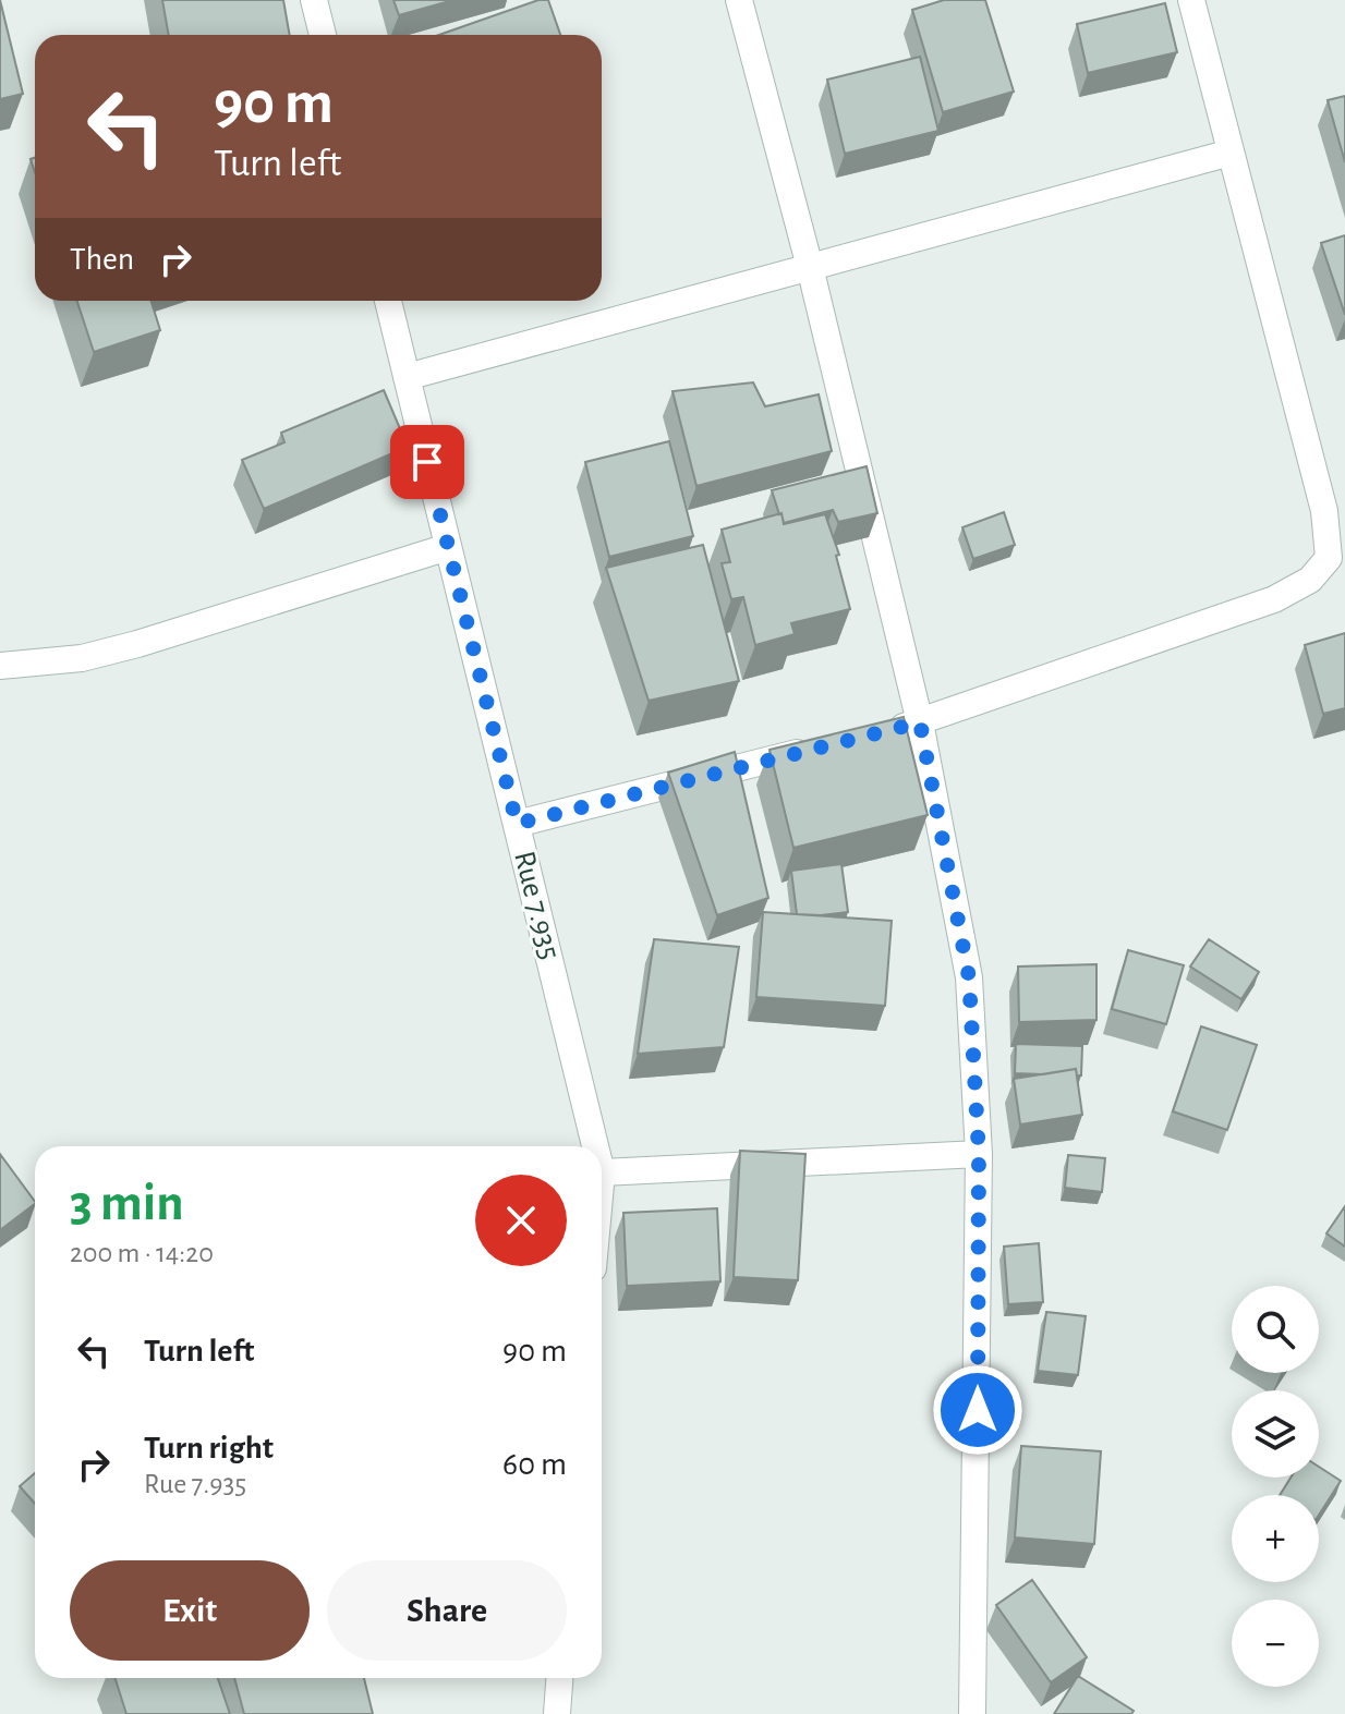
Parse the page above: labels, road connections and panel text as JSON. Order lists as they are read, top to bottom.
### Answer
{
  "streets": {
    "street": ["Rue 7.935"]
  },
  "page": {
    "turn": ["90 m", "Turn left"],
    "then": "Then",
    "heading": ["3 min", "200 m · 14:20"],
    "map_buttons": ["+", "−"],
    "list": [
      {
        "name": "Turn left",
        "value": "90 m"
      },
      {
        "name": "Turn right",
        "note": "Rue 7.935",
        "value": "60 m"
      }
    ],
    "buttons": ["Exit", "Share"]
  }
}
